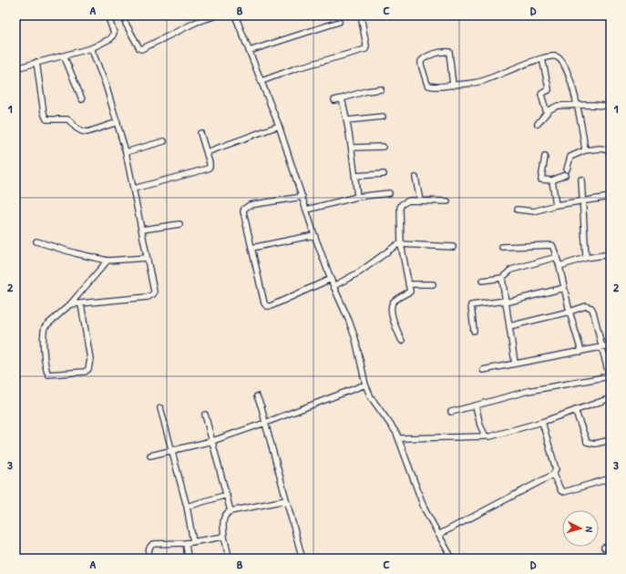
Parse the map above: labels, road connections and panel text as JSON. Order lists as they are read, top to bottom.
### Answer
{
  "north": "right",
  "grid": {
    "columns": [
      "A",
      "B",
      "C",
      "D"
    ],
    "rows": ["1", "2", "3"]
  }
}
